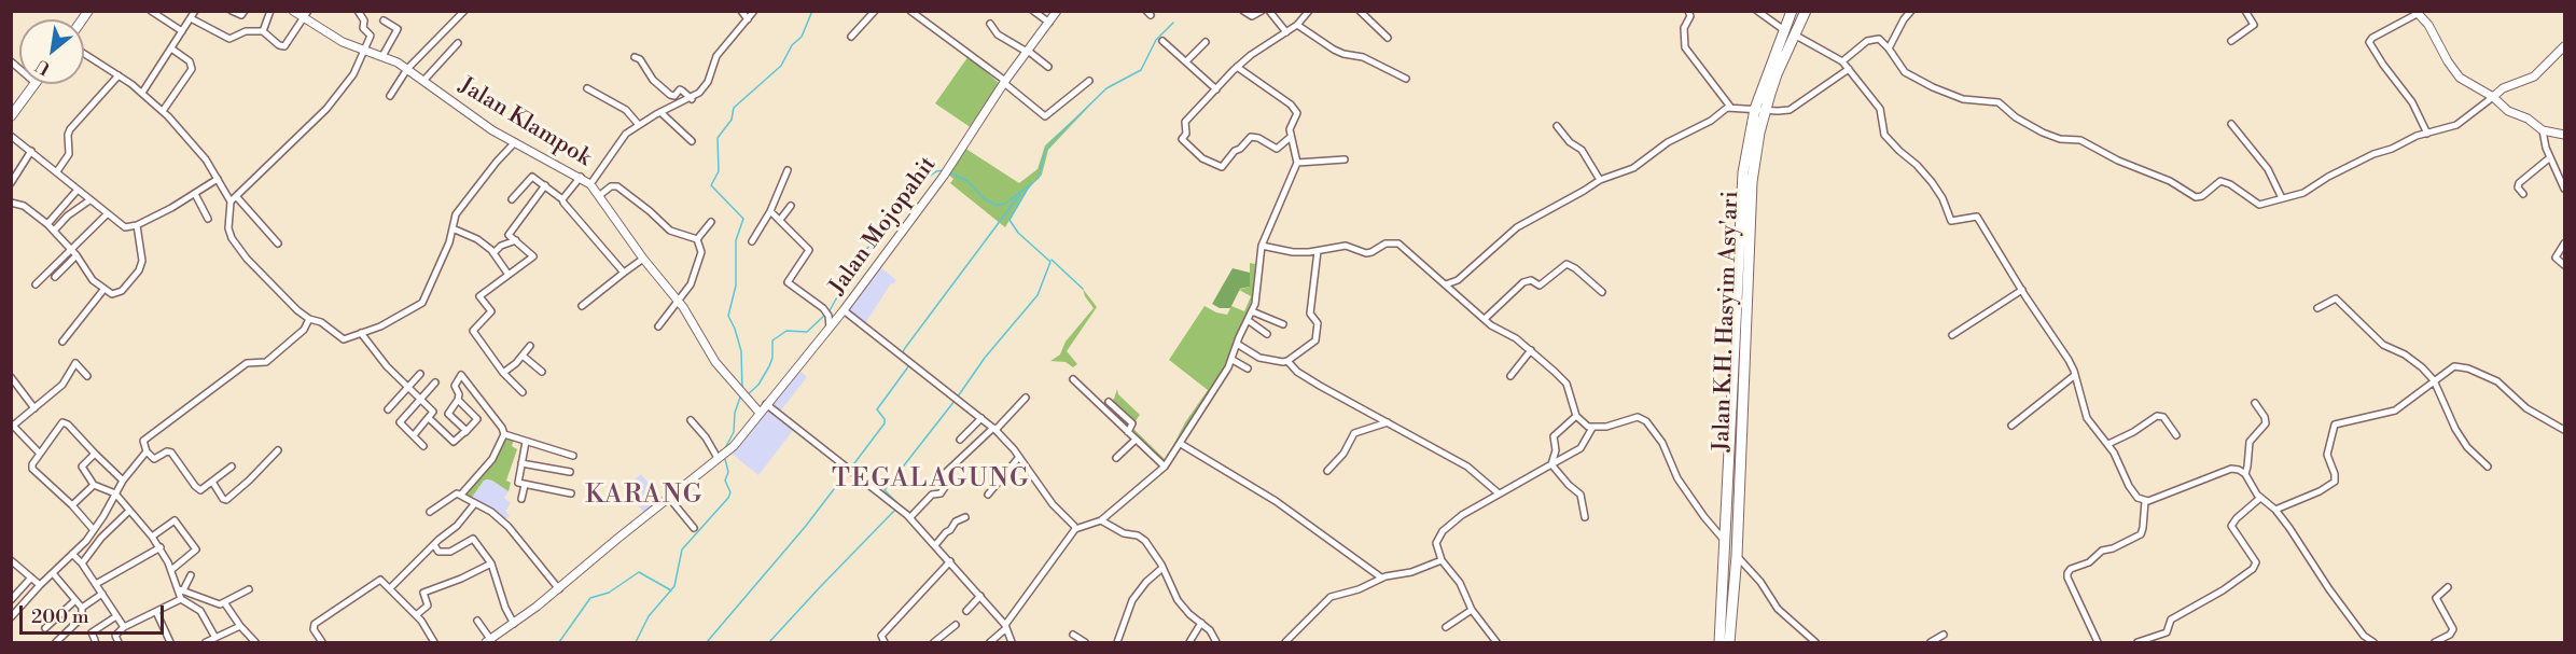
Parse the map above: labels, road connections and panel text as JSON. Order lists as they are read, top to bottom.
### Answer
{
  "streets": {
    "highway": ["Jalan K.H. Hasyim Asy'ari"],
    "street": ["Jalan Klampok", "Jalan Mojopahit"]
  },
  "crossings": [
    ["Jalan Klampok", "Jalan Mojopahit"]
  ],
  "districts": ["TEGALAGUNG", "KARANG"],
  "scale_bar": "200 m",
  "north": "bottom left"
}
